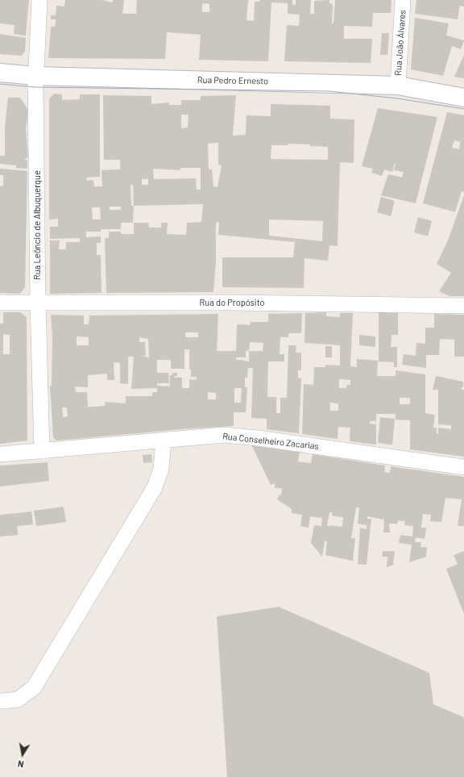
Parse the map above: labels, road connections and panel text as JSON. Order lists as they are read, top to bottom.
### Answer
{
  "streets": {
    "street": [
      "Rua João Álvares",
      "Rua Pedro Ernesto",
      "Rua Leôncio de Albuquerque",
      "Rua do Propósito",
      "Rua Conselheiro Zacarias"
    ]
  },
  "crossings": [
    ["Rua João Álvares", "Rua Pedro Ernesto"],
    ["Rua Pedro Ernesto", "Rua Leôncio de Albuquerque"],
    ["Rua Leôncio de Albuquerque", "Rua do Propósito"],
    ["Rua Leôncio de Albuquerque", "Rua Conselheiro Zacarias"]
  ],
  "north": "bottom"
}
